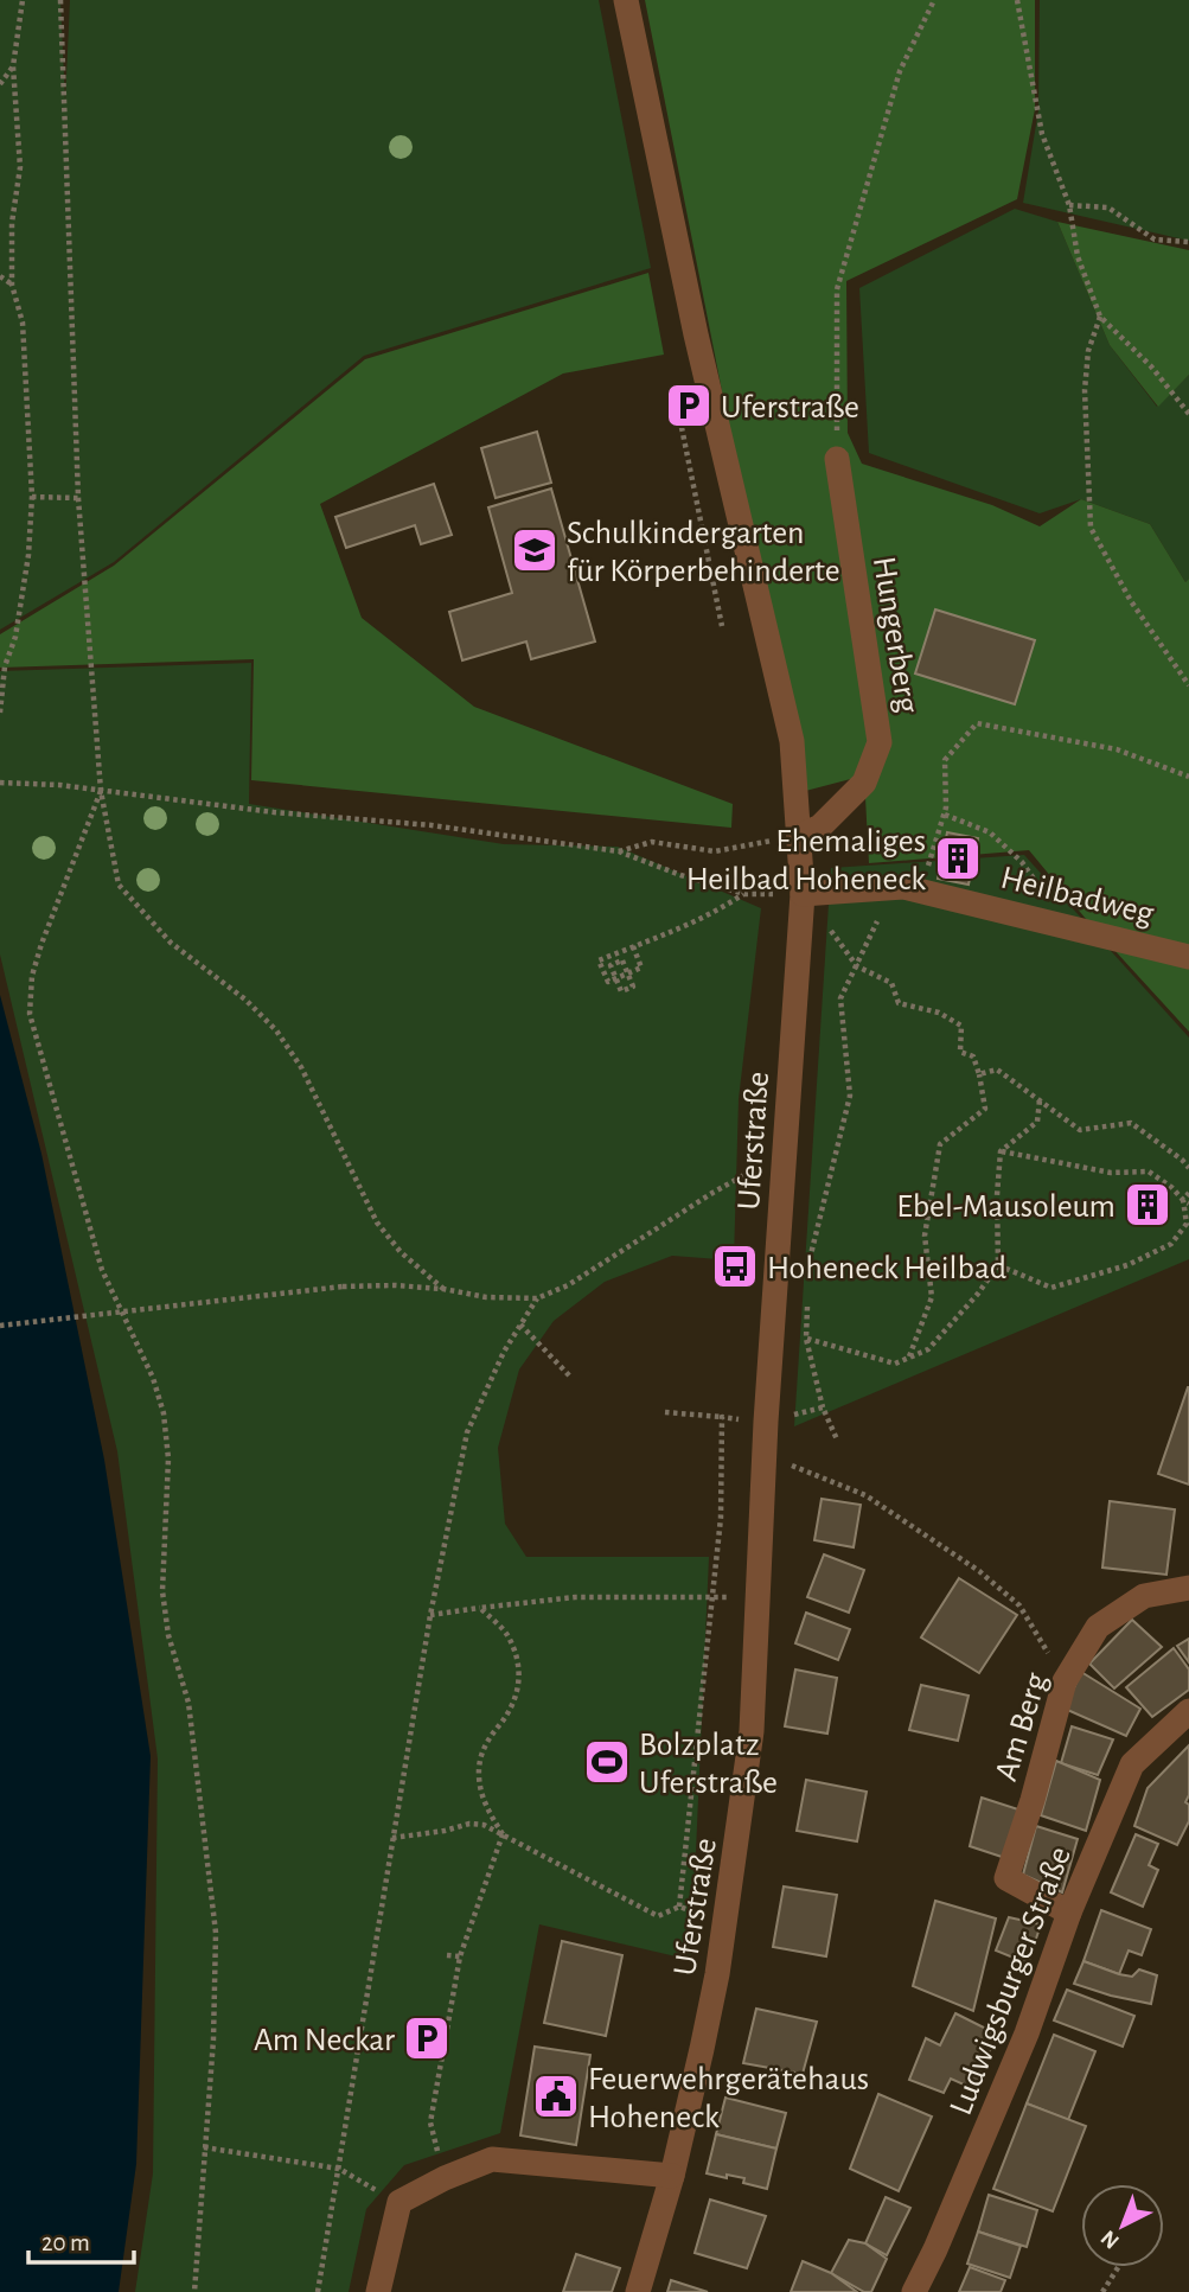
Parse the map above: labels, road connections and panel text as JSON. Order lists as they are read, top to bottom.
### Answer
{
  "streets": {
    "street": [
      "Hungerberg",
      "Heilbadweg",
      "Uferstraße",
      "Am Berg",
      "Ludwigsburger Straße"
    ]
  },
  "crossings": [
    ["Hungerberg", "Uferstraße"],
    ["Heilbadweg", "Uferstraße"],
    ["Am Berg", "Ludwigsburger Straße"]
  ],
  "places": {
    "parking": ["Uferstraße", "Am Neckar"],
    "school or university": ["Schulkindergarten für Körperbehinderte"],
    "building": ["Ehemaliges Heilbad Hoheneck", "Ebel-Mausoleum"],
    "bus stop": ["Hoheneck Heilbad"],
    "sports": ["Bolzplatz Uferstraße"],
    "public building": ["Feuerwehrgerätehaus Hoheneck"]
  },
  "scale_bar": "20 m",
  "north": "bottom left"
}
